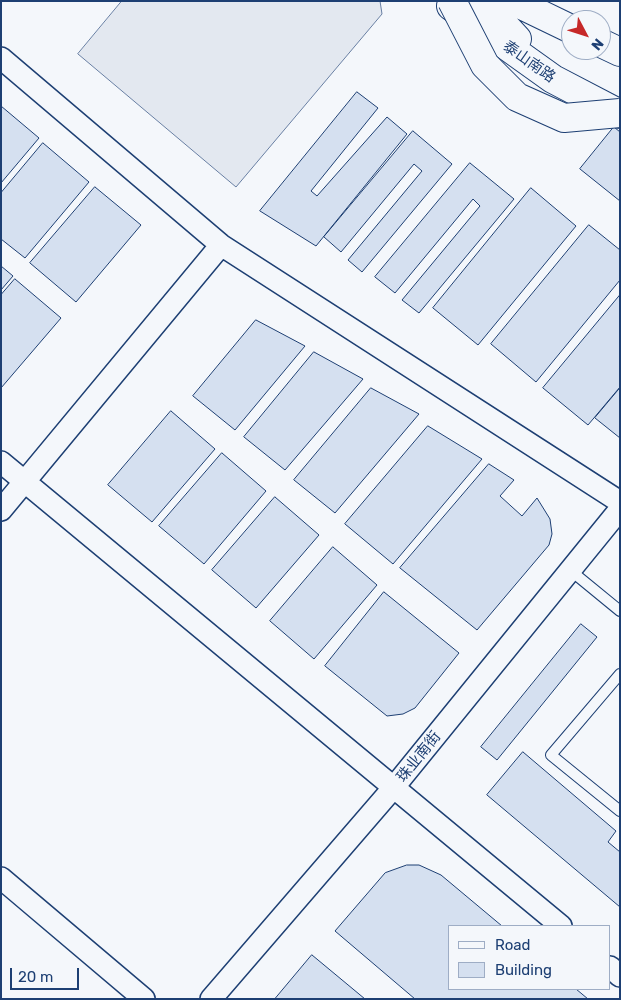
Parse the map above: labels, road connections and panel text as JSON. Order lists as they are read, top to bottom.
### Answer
{
  "streets": {
    "highway": ["泰山南路"],
    "street": ["珠业南街"]
  },
  "legend": ["Road", "Building"],
  "scale_bar": "20 m",
  "north": "bottom right"
}
